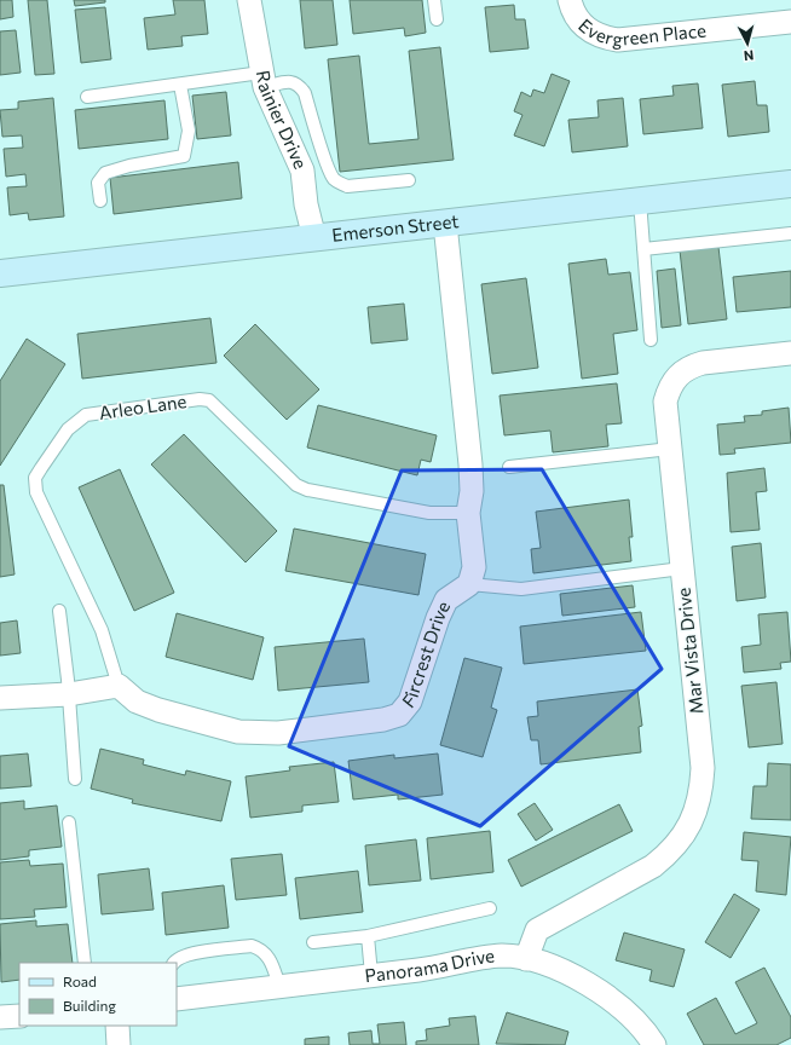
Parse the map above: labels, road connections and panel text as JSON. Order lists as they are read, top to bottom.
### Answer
{
  "streets": {
    "main road": ["Emerson Street"],
    "street": [
      "Evergreen Place",
      "Rainier Drive",
      "Mar Vista Drive",
      "Fircrest Drive",
      "Panorama Drive"
    ],
    "lane": ["Arleo Lane"]
  },
  "crossings": [
    ["Rainier Drive", "Emerson Street"],
    ["Arleo Lane", "Fircrest Drive"],
    ["Mar Vista Drive", "Panorama Drive"]
  ],
  "legend": ["Road", "Building"],
  "north": "bottom"
}
